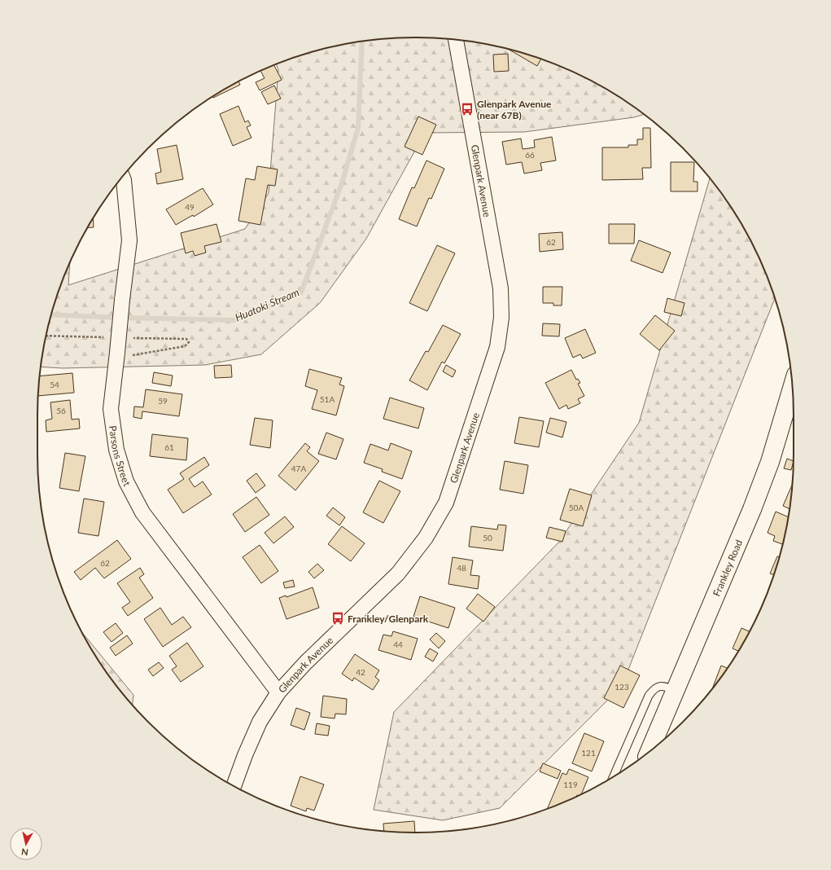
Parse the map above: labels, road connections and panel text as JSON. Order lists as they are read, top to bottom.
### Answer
{
  "streets": {
    "street": ["Glenpark Avenue", "Parsons Street", "Frankley Road"]
  },
  "crossings": [
    ["Glenpark Avenue", "Parsons Street"]
  ],
  "water": ["Huatoki Stream"],
  "places": {
    "bus stop": ["Glenpark Avenue (near 67B)", "Frankley/Glenpark"]
  },
  "house_numbers": [
    "66",
    "49",
    "62",
    "54",
    "51A",
    "59",
    "56",
    "61",
    "47A",
    "50A",
    "50",
    "62",
    "48",
    "44",
    "42",
    "123",
    "121",
    "119"
  ],
  "north": "bottom"
}
